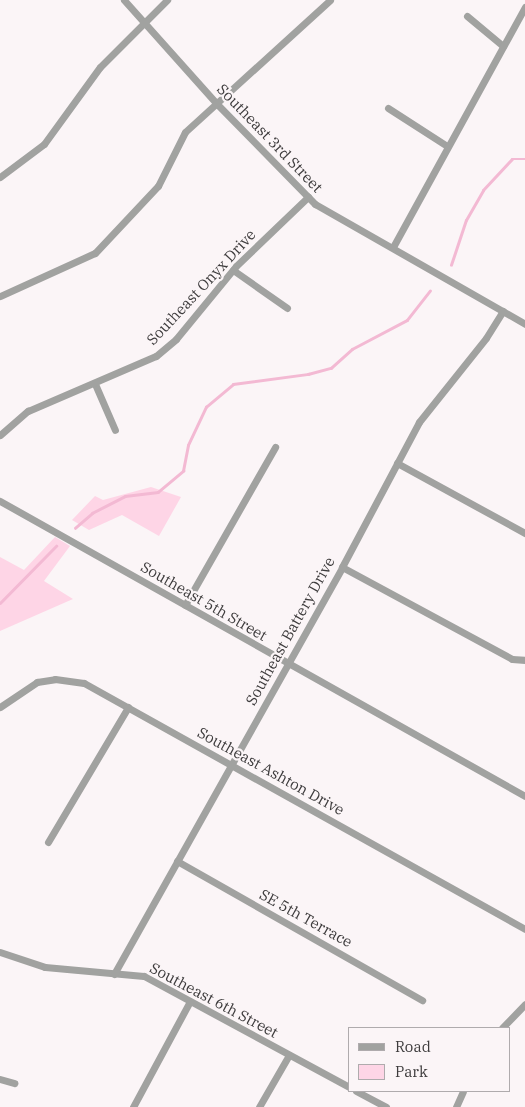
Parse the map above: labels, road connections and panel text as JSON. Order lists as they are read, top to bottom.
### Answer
{
  "streets": {
    "street": [
      "Southeast 3rd Street",
      "Southeast Onyx Drive",
      "Southeast 5th Street",
      "Southeast Battery Drive",
      "Southeast Ashton Drive",
      "SE 5th Terrace",
      "Southeast 6th Street"
    ]
  },
  "crossings": [
    ["Southeast 3rd Street", "Southeast Onyx Drive"],
    ["Southeast 3rd Street", "Southeast Battery Drive"],
    ["Southeast 5th Street", "Southeast Battery Drive"],
    ["Southeast Battery Drive", "Southeast Ashton Drive"],
    ["Southeast Battery Drive", "SE 5th Terrace"],
    ["Southeast Battery Drive", "Southeast 6th Street"]
  ],
  "legend": ["Road", "Park"]
}
